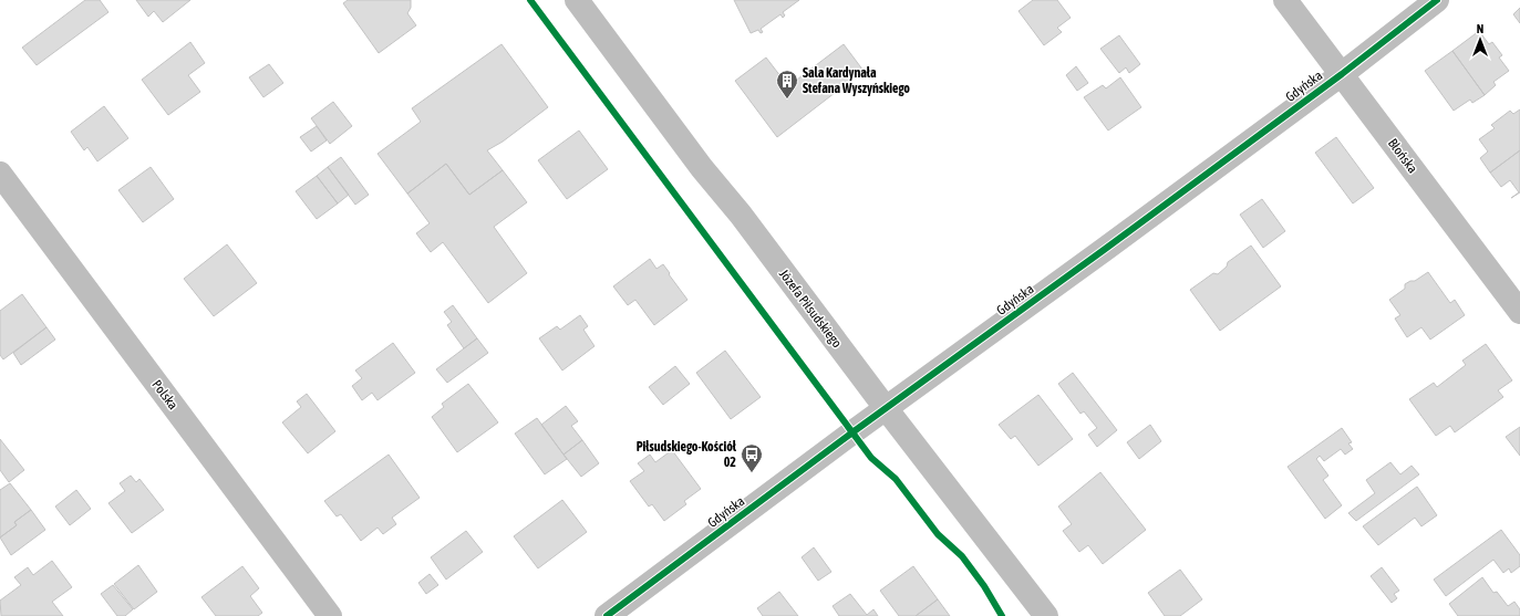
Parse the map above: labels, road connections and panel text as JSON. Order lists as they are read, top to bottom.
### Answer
{
  "streets": {
    "street": [
      "Gdyńska",
      "Błońska",
      "Józefa Piłsudskiego",
      "Polska"
    ]
  },
  "crossings": [
    ["Gdyńska", "Błońska"],
    ["Gdyńska", "Józefa Piłsudskiego"]
  ],
  "places": {
    "building": ["Sala Kardynała Stefana Wyszyńskiego"],
    "bus stop": ["Piłsudskiego-Kościół 02"]
  },
  "north": "top"
}
